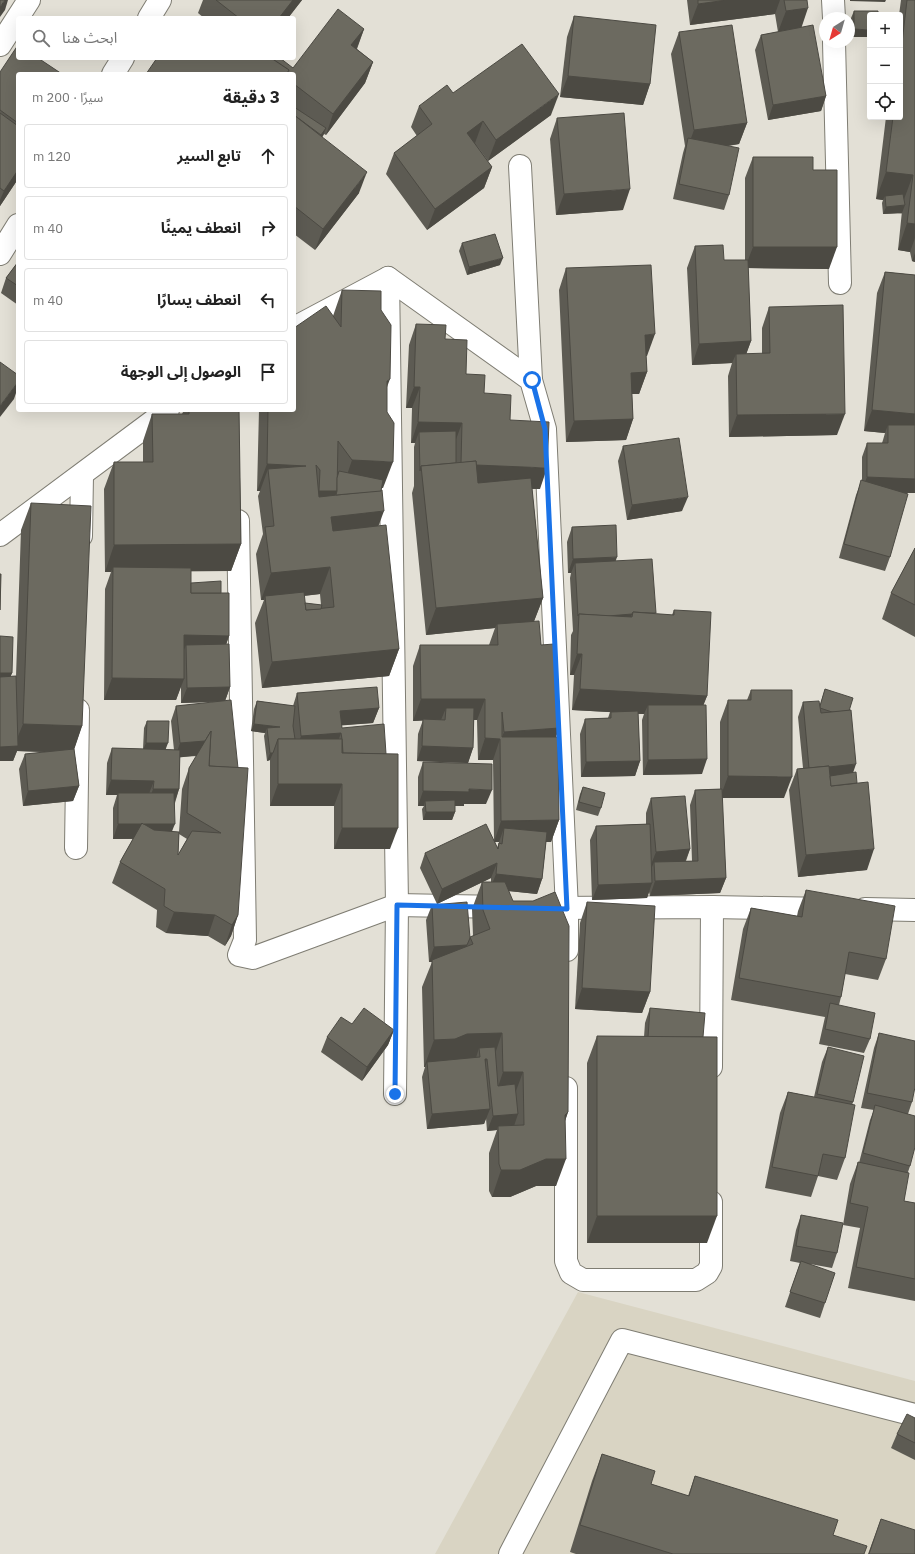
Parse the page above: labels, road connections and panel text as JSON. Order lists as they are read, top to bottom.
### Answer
{
  "north": "bottom left",
  "page": {
    "map_buttons": ["+", "−"],
    "search": "ابحث هنا",
    "heading": ["3 دقيقة", "سيرًا · 200 m"],
    "list": [
      ["تابع السير", "120 m"],
      ["انعطف يمينًا", "40 m"],
      ["انعطف يسارًا", "40 m"],
      "الوصول إلى الوجهة"
    ]
  }
}
